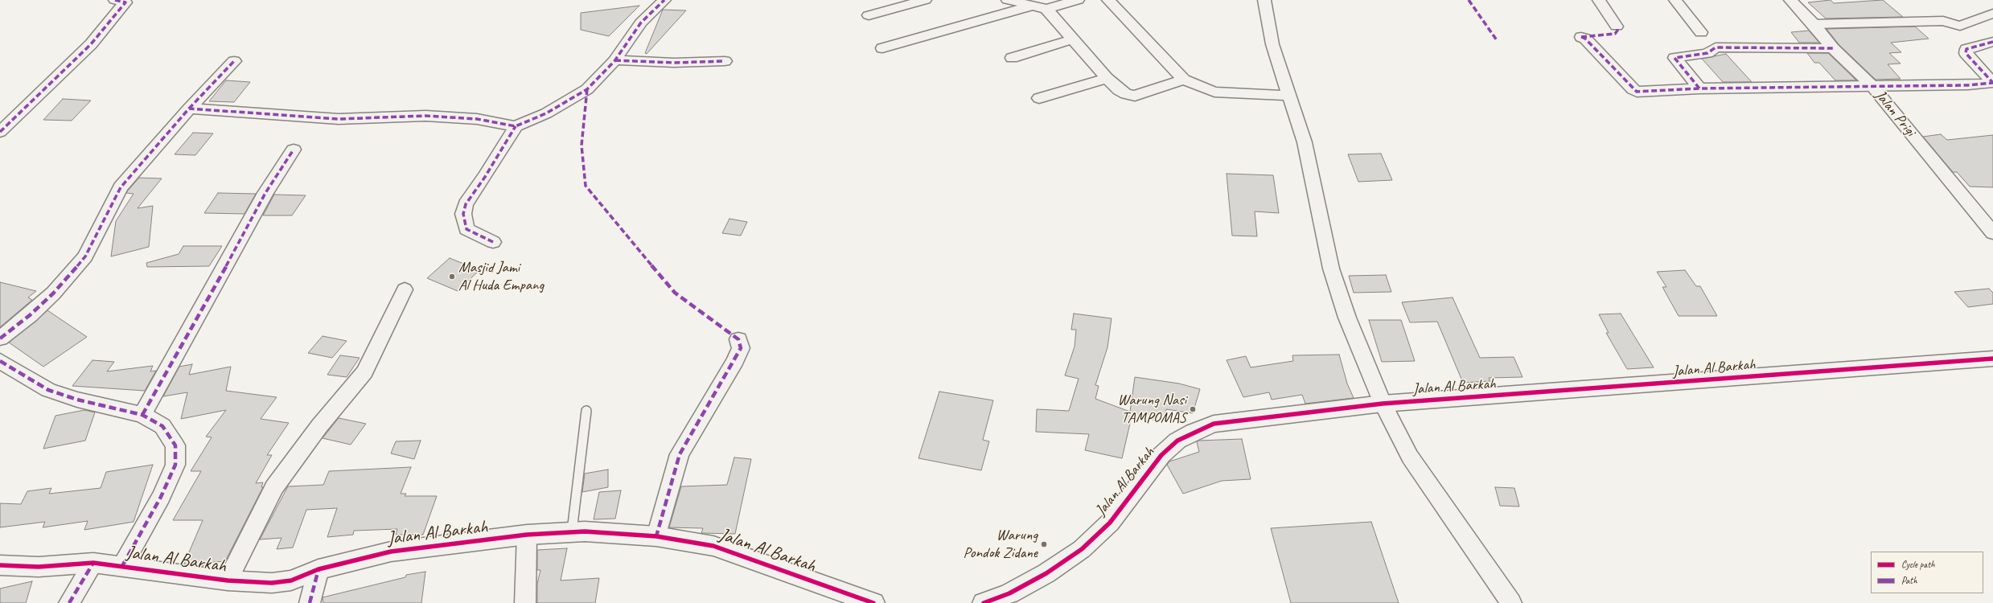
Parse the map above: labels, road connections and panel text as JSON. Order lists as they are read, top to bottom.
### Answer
{
  "streets": {
    "street": ["Jalan Prigi", "Jalan Al Barkah"]
  },
  "places": ["Masjid Jami Al Huda Empang", "Warung Nasi TAMPOMAS", "Warung Pondok Zidane"],
  "legend": ["Cycle path", "Path"]
}
